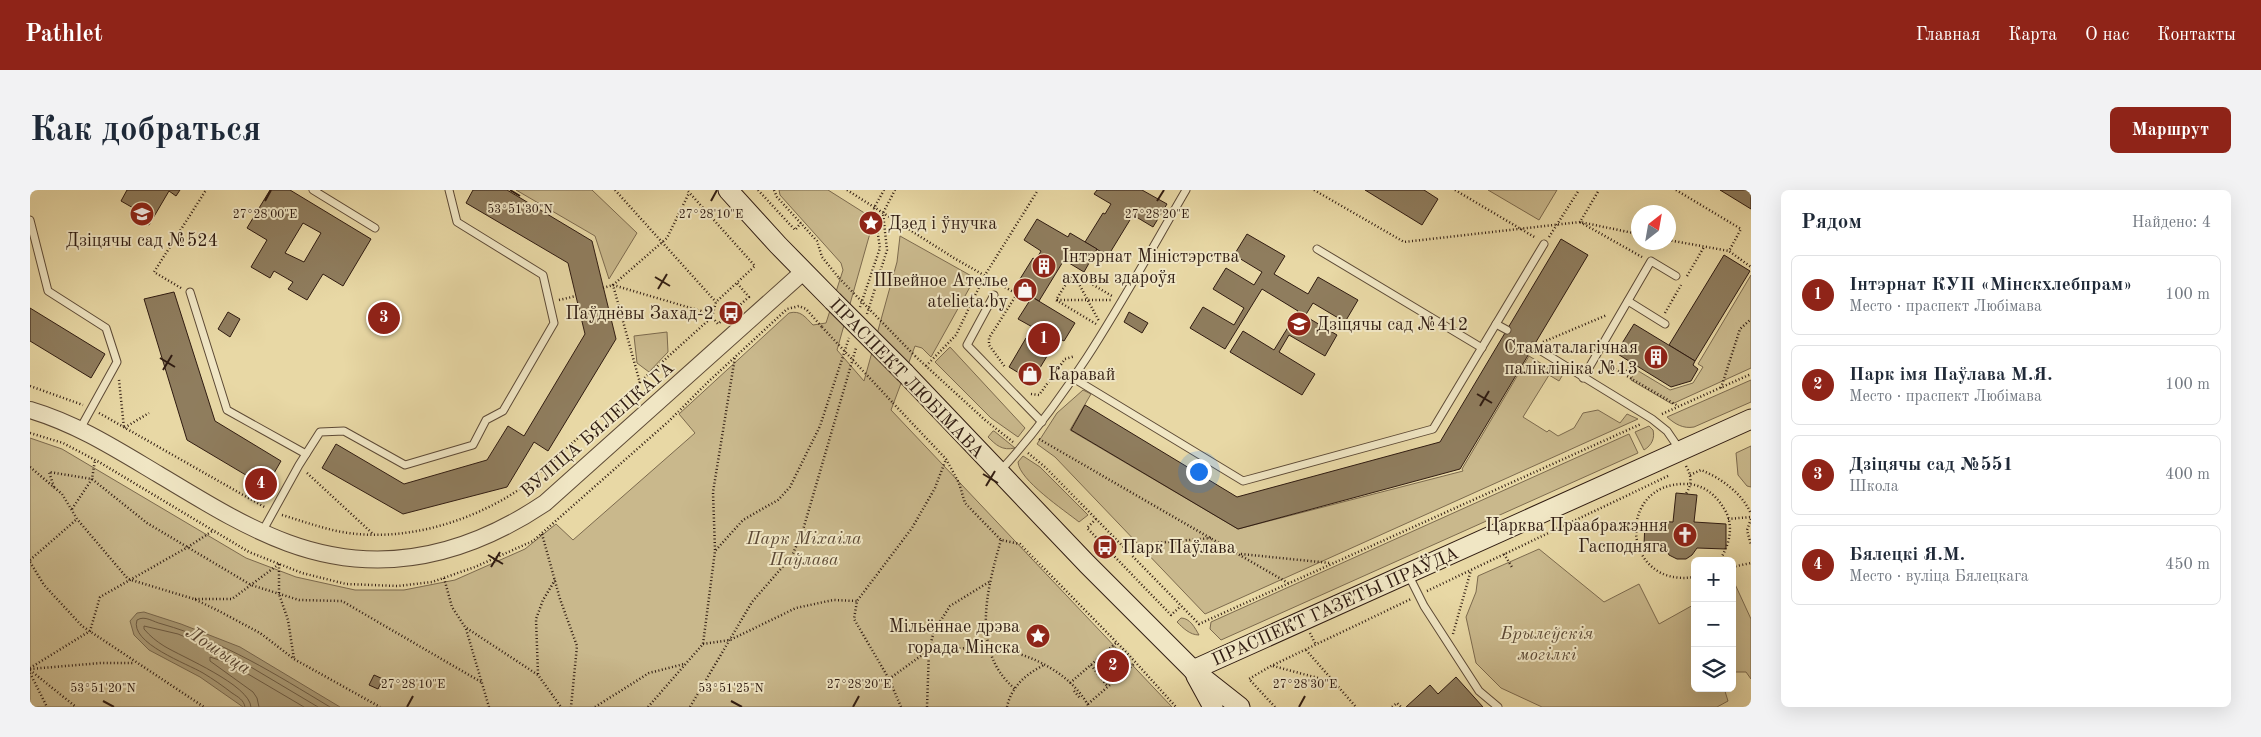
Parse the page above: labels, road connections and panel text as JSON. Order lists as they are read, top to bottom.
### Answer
{
  "streets": {
    "main road": ["ПРАСПЕКТ ЛЮБІМАВА", "ПРАСПЕКТ ГАЗЕТЫ ПРАЎДА"],
    "street": ["ВУЛІЦА БЯЛЕЦКАГА"]
  },
  "crossings": [
    ["ПРАСПЕКТ ЛЮБІМАВА", "ВУЛІЦА БЯЛЕЦКАГА"],
    ["ПРАСПЕКТ ЛЮБІМАВА", "ПРАСПЕКТ ГАЗЕТЫ ПРАЎДА"]
  ],
  "water": ["Лошыца"],
  "parks": ["Парк Міхаіла Паўлава", "Брылеўскія могілкі"],
  "places": {
    "school or university": ["Дзіцячы сад №524", "Дзіцячы сад №412"],
    "place": ["Дзед і ўнучка", "Мільённае дрэва горада Мінска"],
    "building": ["Інтэрнат Міністэрства аховы здароўя", "Стаматалагічная паліклініка №13"],
    "shop": ["Швейное Ателье atelieta.by", "Каравай"],
    "bus stop": ["Паўднёвы Захад-2", "Парк Паўлава"],
    "church": ["Царква Праабражэння Гасподняга"]
  },
  "north": "top right",
  "page": {
    "header": "Pathlet",
    "nav": [
      "Главная",
      "Карта",
      "О нас",
      "Контакты"
    ],
    "buttons": "Маршрут",
    "title": "Как добраться",
    "heading": ["Рядом", "Найдено: 4"],
    "list": [
      {
        "mark": "1",
        "name": "Інтэрнат КУП «Мінскхлебпрам»",
        "note": "Место · праспект Любімава",
        "value": "100 m"
      },
      {
        "mark": "2",
        "name": "Парк імя Паўлава М.Я.",
        "note": "Место · праспект Любімава",
        "value": "100 m"
      },
      {
        "mark": "3",
        "name": "Дзіцячы сад №551",
        "note": "Школа",
        "value": "400 m"
      },
      {
        "mark": "4",
        "name": "Бялецкі Я.М.",
        "note": "Место · вуліца Бялецкага",
        "value": "450 m"
      }
    ],
    "pins": [
      "3",
      "1",
      "4",
      "2"
    ],
    "map_buttons": ["+", "−"]
  },
  "coordinates": [
    "53°51'30\"N",
    "27°28'00\"E",
    "27°28'10\"E",
    "27°28'20\"E",
    "27°28'30\"E",
    "53°51'20\"N",
    "53°51'25\"N"
  ]
}
